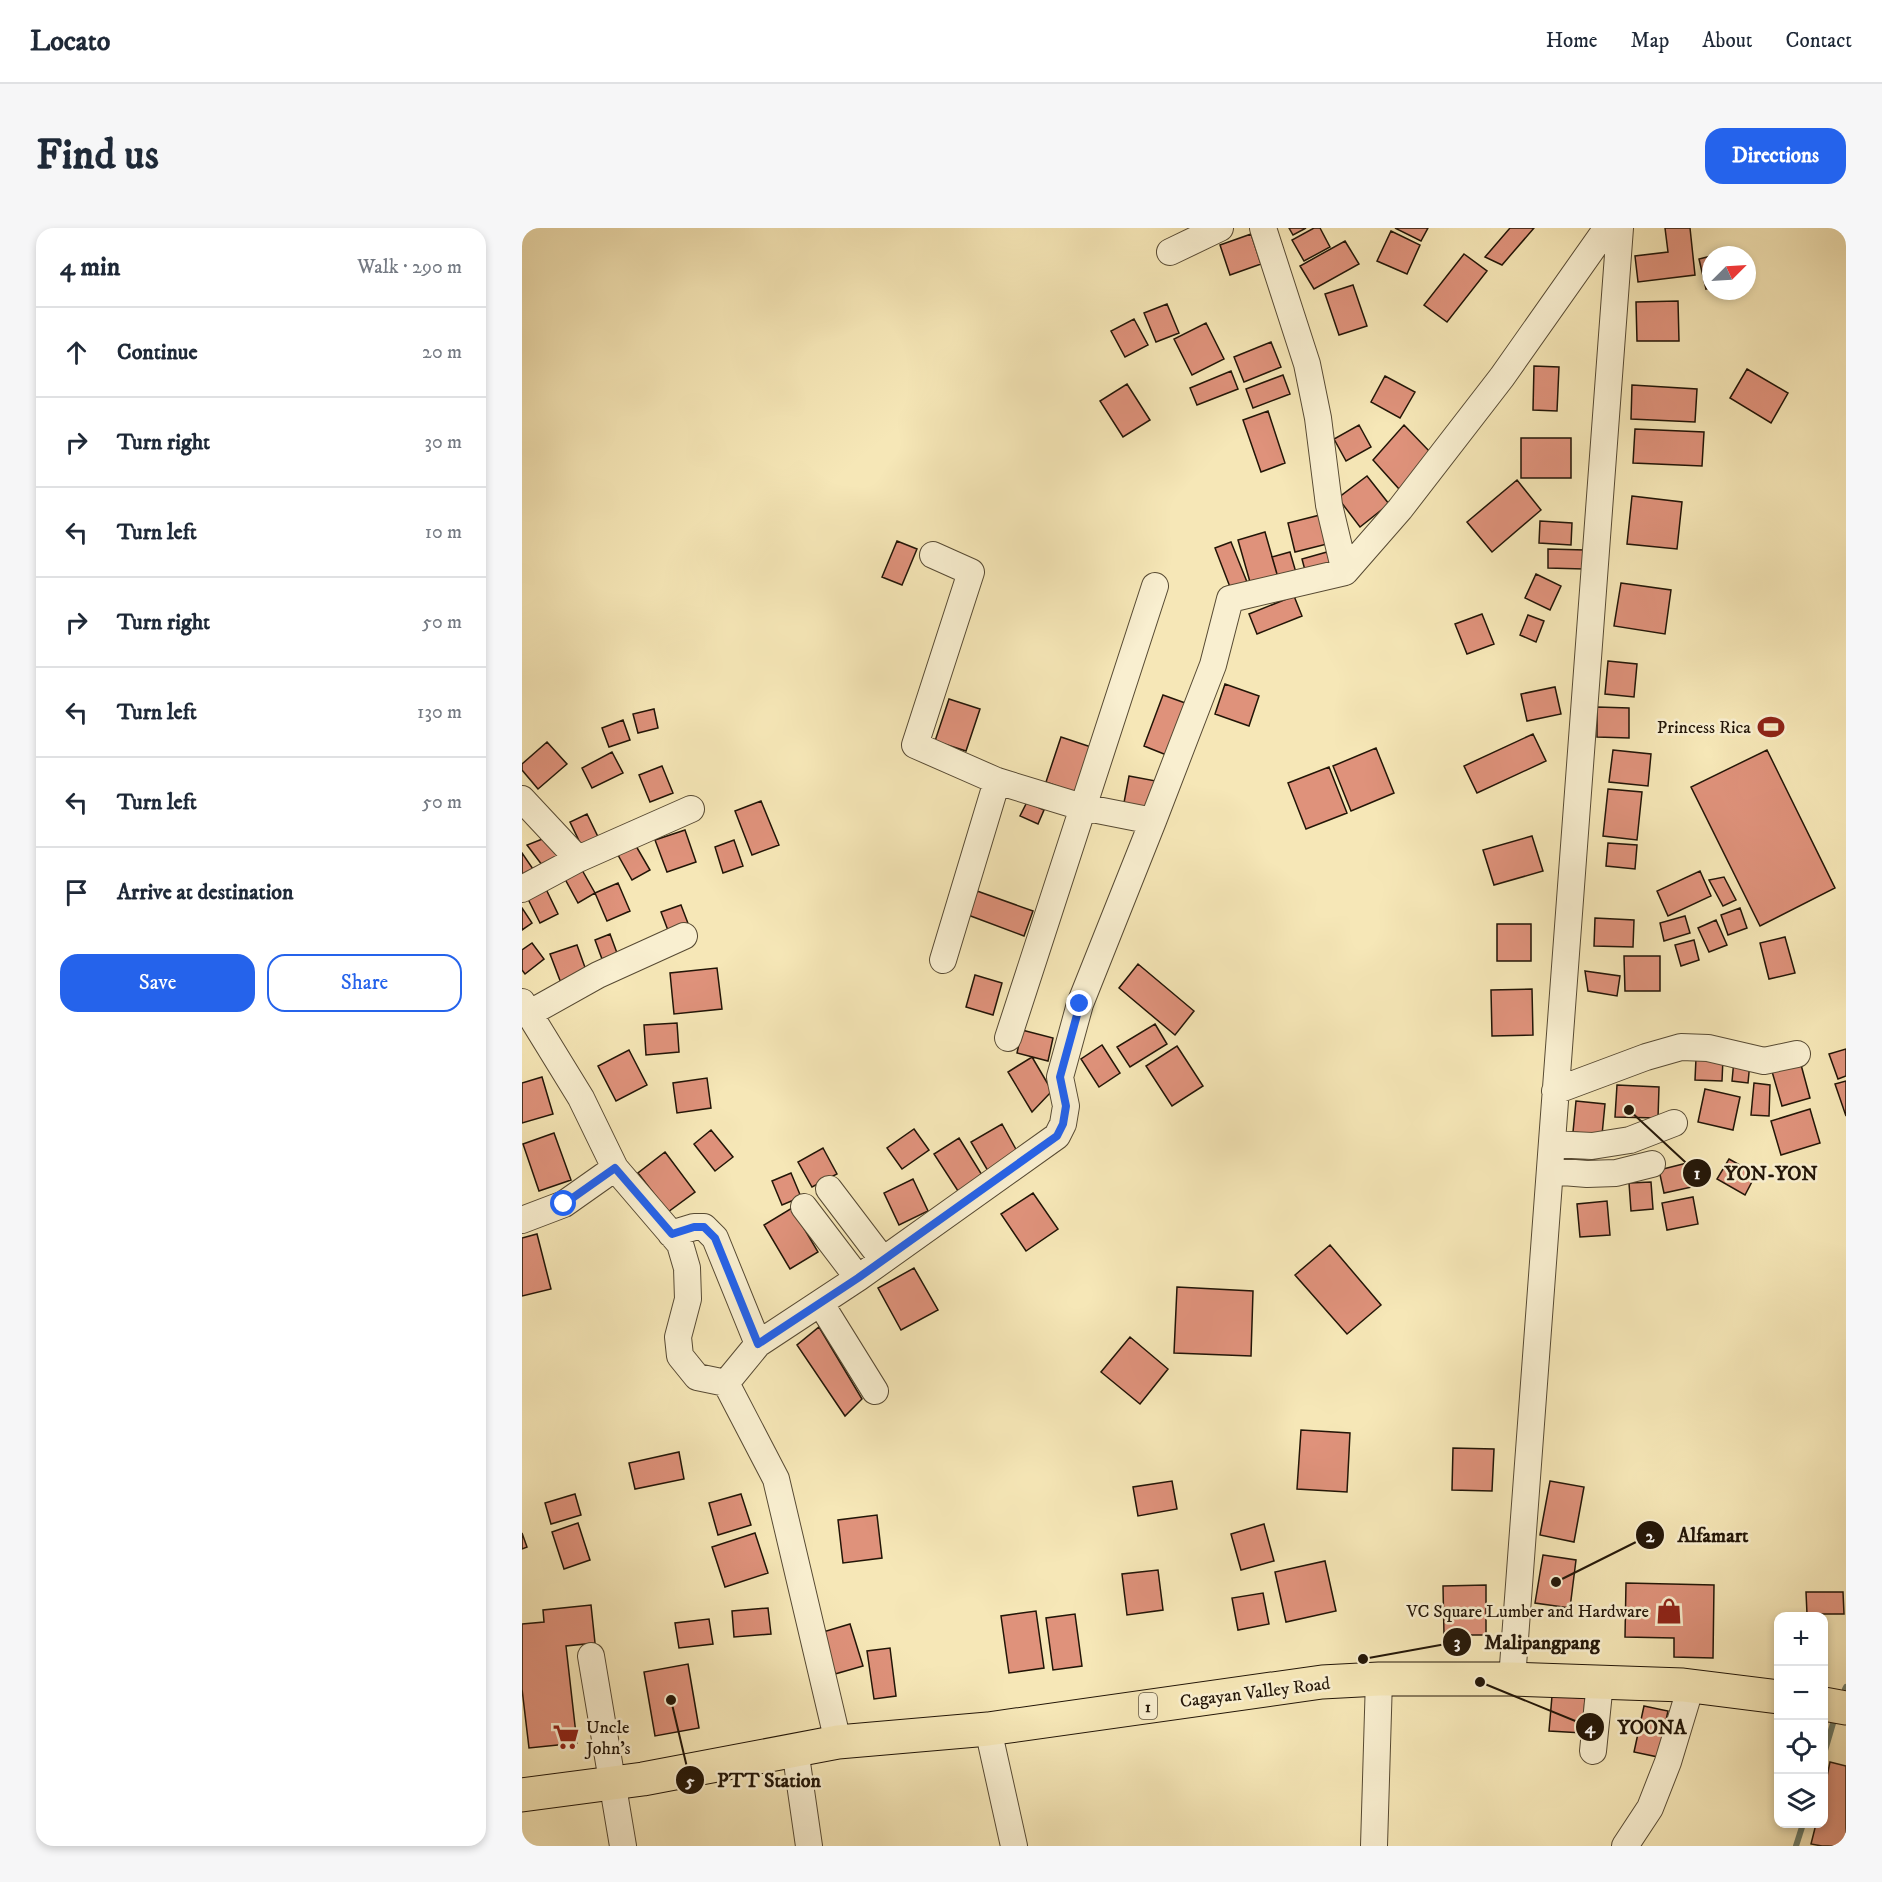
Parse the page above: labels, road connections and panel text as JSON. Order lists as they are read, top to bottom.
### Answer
{
  "streets": {
    "highway": ["Cagayan Valley Road", "1"]
  },
  "places": {
    "sports": ["Princess Rica"],
    "other": [
      "YON-YON",
      "Alfamart",
      "Malipangpang",
      "YOONA",
      "PTT Station"
    ],
    "shop": ["VC Square Lumber and Hardware"],
    "supermarket": ["Uncle John's"]
  },
  "north": "top right",
  "page": {
    "header": "Locato",
    "nav": [
      "Home",
      "Map",
      "About",
      "Contact"
    ],
    "buttons": [
      "Directions",
      ["Save", "Share"]
    ],
    "title": "Find us",
    "heading": ["4 min", "Walk · 290 m"],
    "list": [
      ["Continue", "20 m"],
      ["Turn right", "30 m"],
      ["Turn left", "10 m"],
      ["Turn right", "50 m"],
      ["Turn left", "130 m"],
      ["Turn left", "50 m"],
      "Arrive at destination"
    ],
    "map_buttons": ["+", "−"]
  }
}
